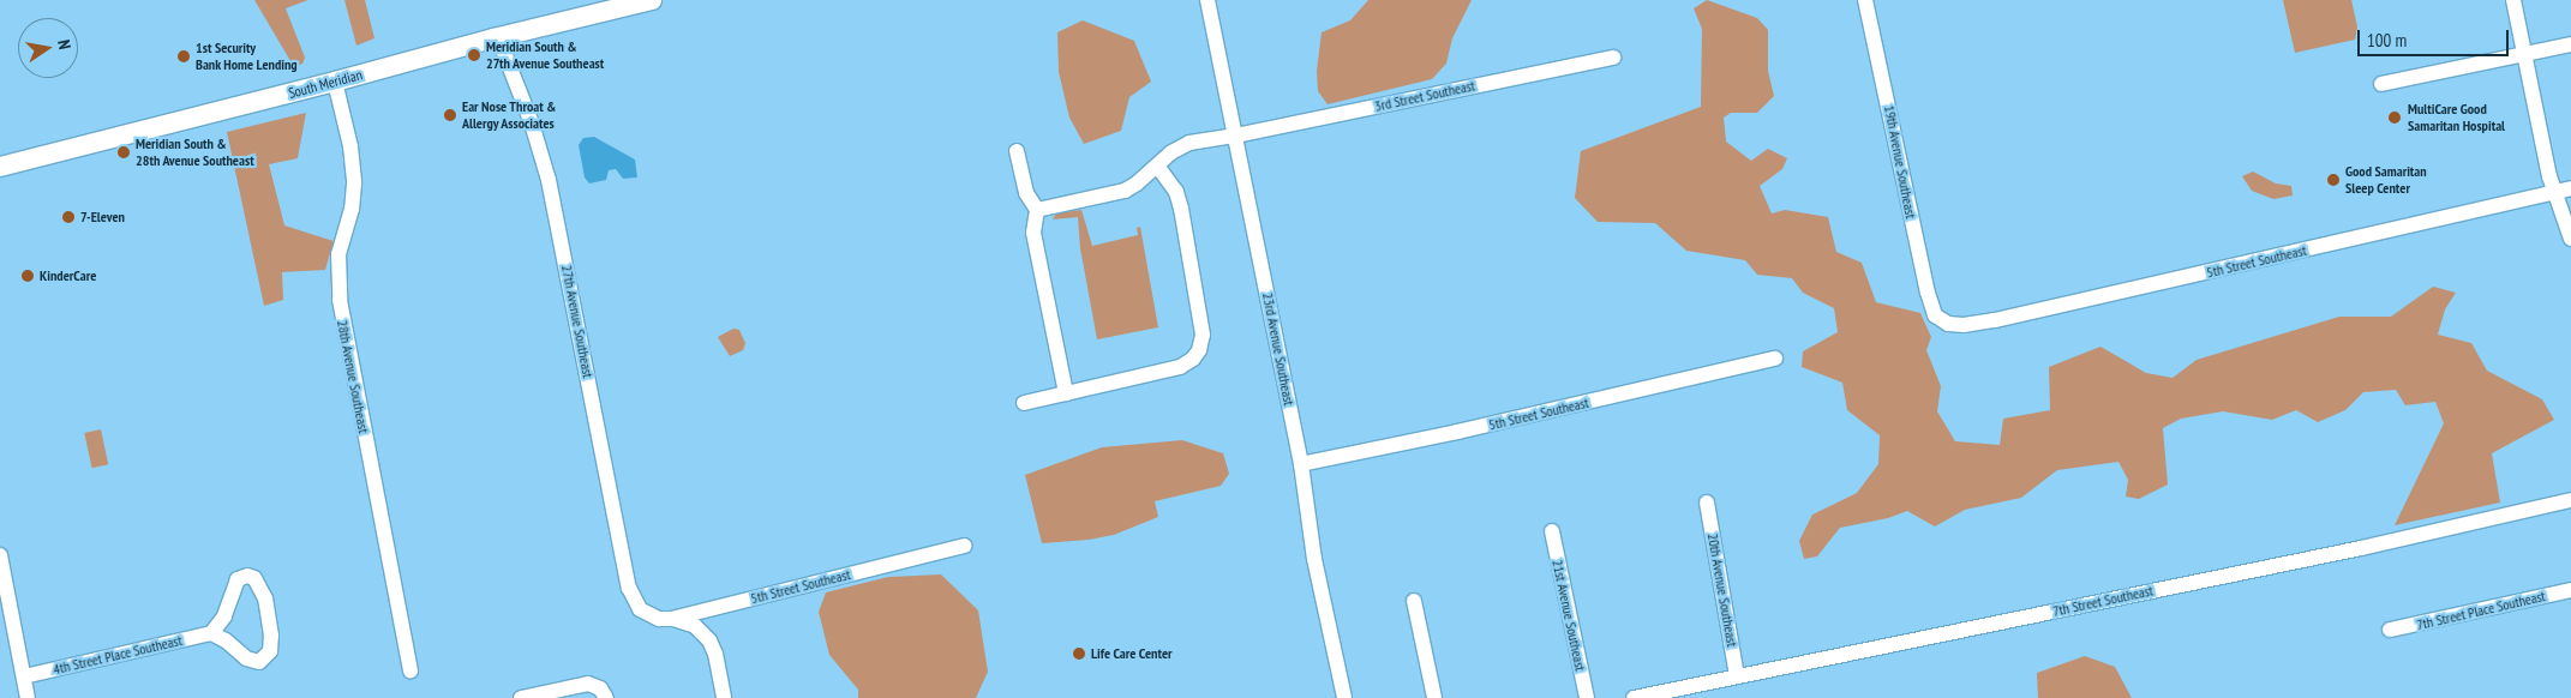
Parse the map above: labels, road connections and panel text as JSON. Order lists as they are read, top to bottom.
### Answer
{
  "streets": {
    "main road": ["South Meridian"],
    "street": [
      "3rd Street Southeast",
      "19th Avenue Southeast",
      "5th Street Southeast",
      "27th Avenue Southeast",
      "23rd Avenue Southeast",
      "28th Avenue Southeast",
      "20th Avenue Southeast",
      "7th Street Southeast",
      "7th Street Place Southeast",
      "21st Avenue Southeast",
      "4th Street Place Southeast"
    ]
  },
  "crossings": [
    ["South Meridian", "27th Avenue Southeast"],
    ["South Meridian", "28th Avenue Southeast"],
    ["3rd Street Southeast", "23rd Avenue Southeast"],
    ["19th Avenue Southeast", "5th Street Southeast"],
    ["5th Street Southeast", "27th Avenue Southeast"],
    ["5th Street Southeast", "23rd Avenue Southeast"],
    ["20th Avenue Southeast", "7th Street Southeast"]
  ],
  "places": [
    "Meridian South & 27th Avenue Southeast",
    "1st Security Bank Home Lending",
    "Ear Nose Throat & Allergy Associates",
    "MultiCare Good Samaritan Hospital",
    "Meridian South & 28th Avenue Southeast",
    "Good Samaritan Sleep Center",
    "7-Eleven",
    "KinderCare",
    "Life Care Center"
  ],
  "scale_bar": "100 m",
  "north": "right"
}
